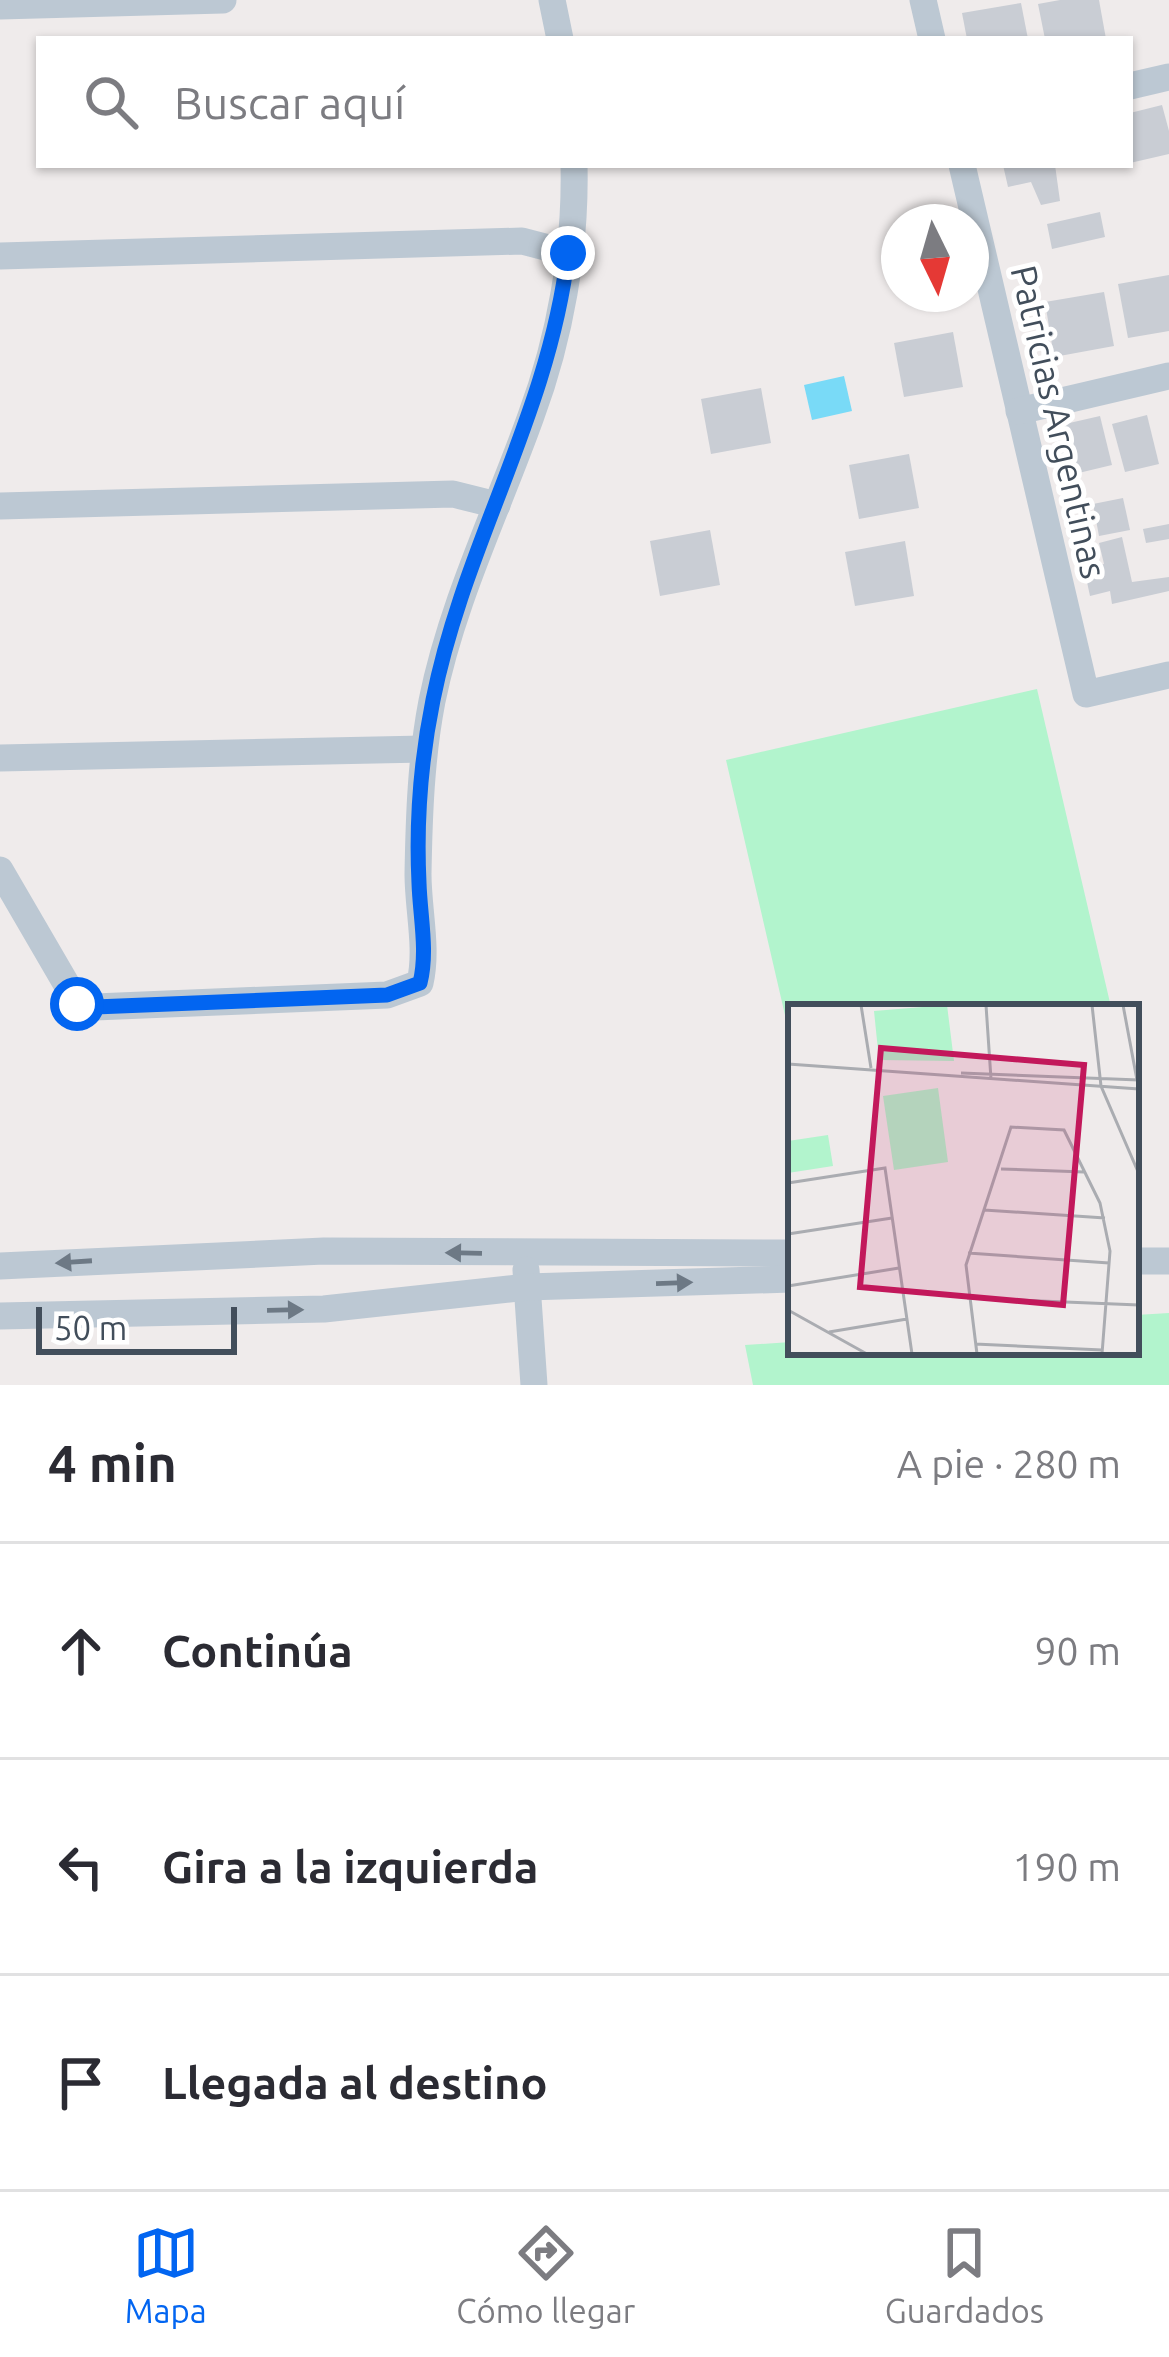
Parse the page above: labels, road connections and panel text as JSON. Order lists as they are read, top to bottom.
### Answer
{
  "streets": {
    "street": ["Patricias Argentinas"]
  },
  "scale_bar": "50 m",
  "north": "bottom",
  "page": {
    "search": "Buscar aquí",
    "scale": "50 m",
    "heading": ["4 min", "A pie · 280 m"],
    "list": [
      ["Continúa", "90 m"],
      ["Gira a la izquierda", "190 m"],
      "Llegada al destino"
    ],
    "nav": ["Mapa", "Cómo llegar", "Guardados"]
  }
}
